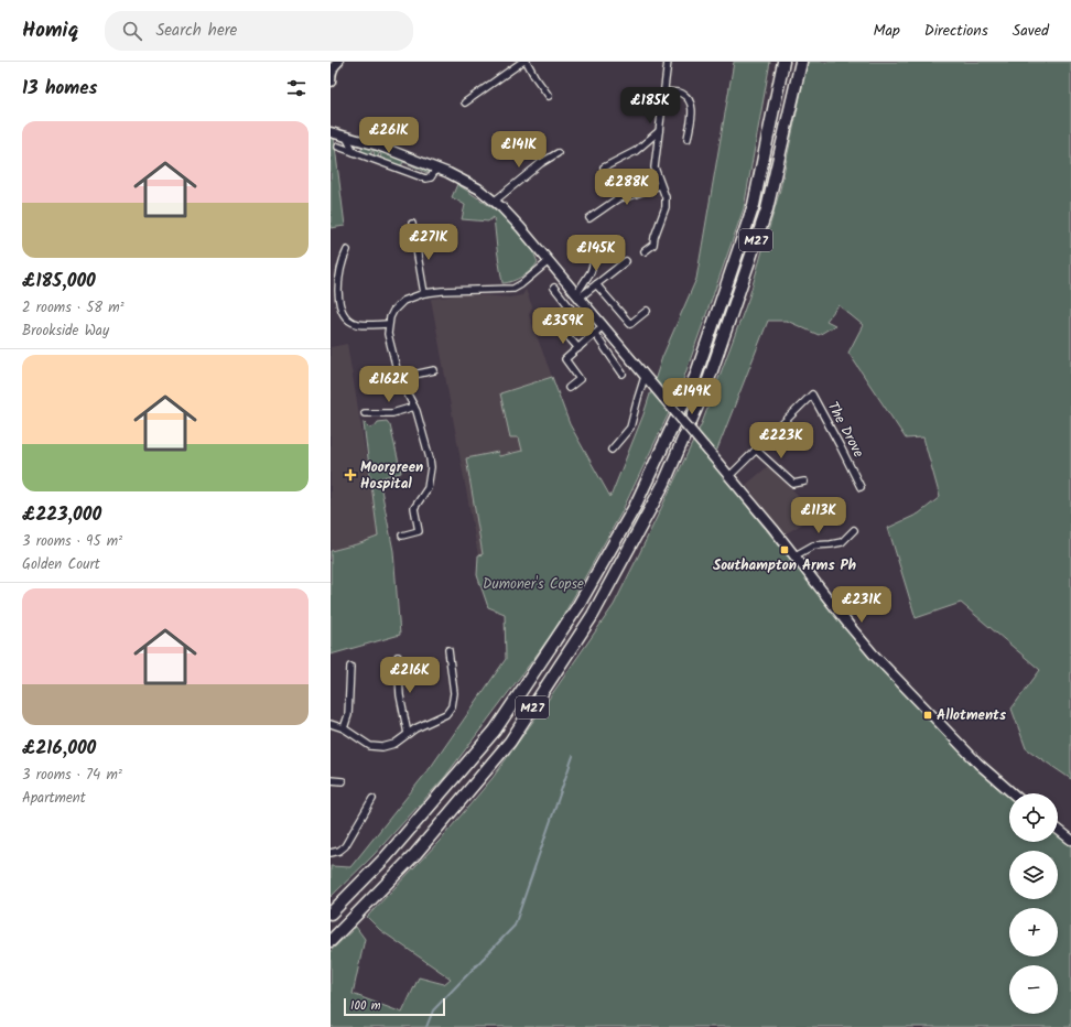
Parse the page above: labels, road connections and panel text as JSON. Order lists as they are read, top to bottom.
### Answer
{
  "streets": {
    "highway": ["M27"],
    "street": ["The Drove"]
  },
  "parks": ["Dumoner's Copse"],
  "places": {
    "health": ["Moorgreen Hospital"],
    "transit": ["Southampton Arms Ph", "Allotments"]
  },
  "scale_bar": "100 m",
  "page": {
    "header": "Homiq",
    "search": "Search here",
    "nav": ["Map", "Directions", "Saved"],
    "heading": "13 homes",
    "price": [
      "£185K",
      "£261K",
      "£141K",
      "£288K",
      "£271K",
      "£145K",
      "£359K",
      "£162K",
      "£149K",
      "£223K",
      "£113K",
      "£231K",
      "£216K"
    ],
    "list": [
      {
        "name": "£185,000",
        "note": "2 rooms · 58 m² · Brookside Way"
      },
      {
        "name": "£223,000",
        "note": "3 rooms · 95 m² · Golden Court"
      },
      {
        "name": "£216,000",
        "note": "3 rooms · 74 m² · Apartment"
      }
    ],
    "map_buttons": ["+", "−"],
    "scale": "100 m"
  }
}
